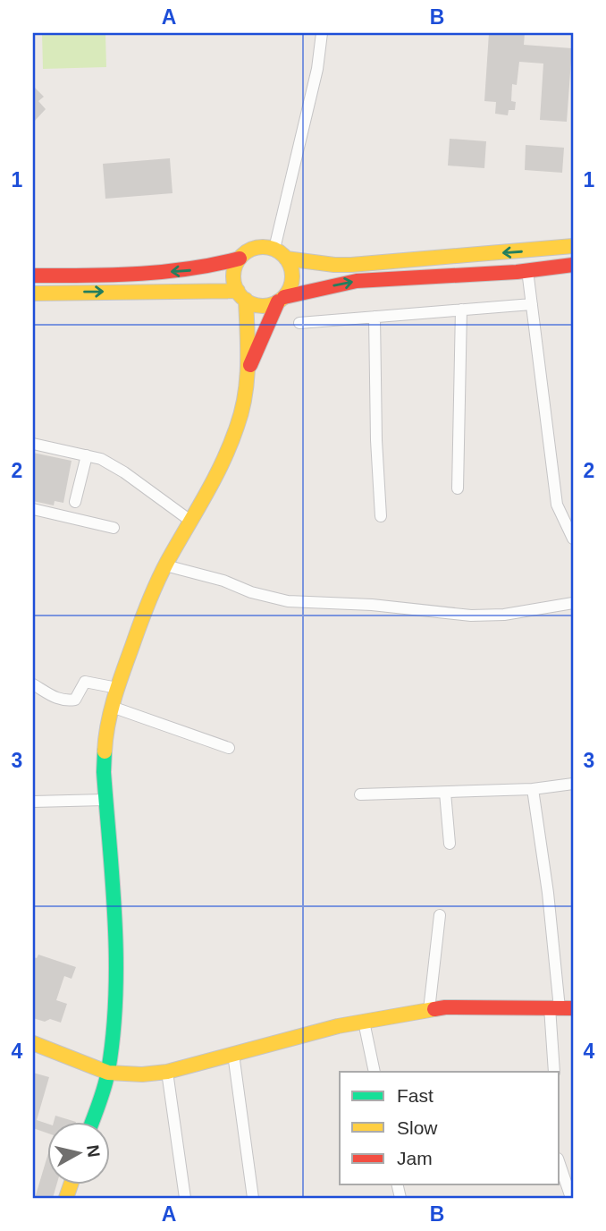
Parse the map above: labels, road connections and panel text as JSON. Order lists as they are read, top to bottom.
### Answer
{
  "legend": ["Fast", "Slow", "Jam"],
  "north": "right",
  "grid": {
    "columns": ["A", "B"],
    "rows": [
      "1",
      "2",
      "3",
      "4"
    ]
  }
}
